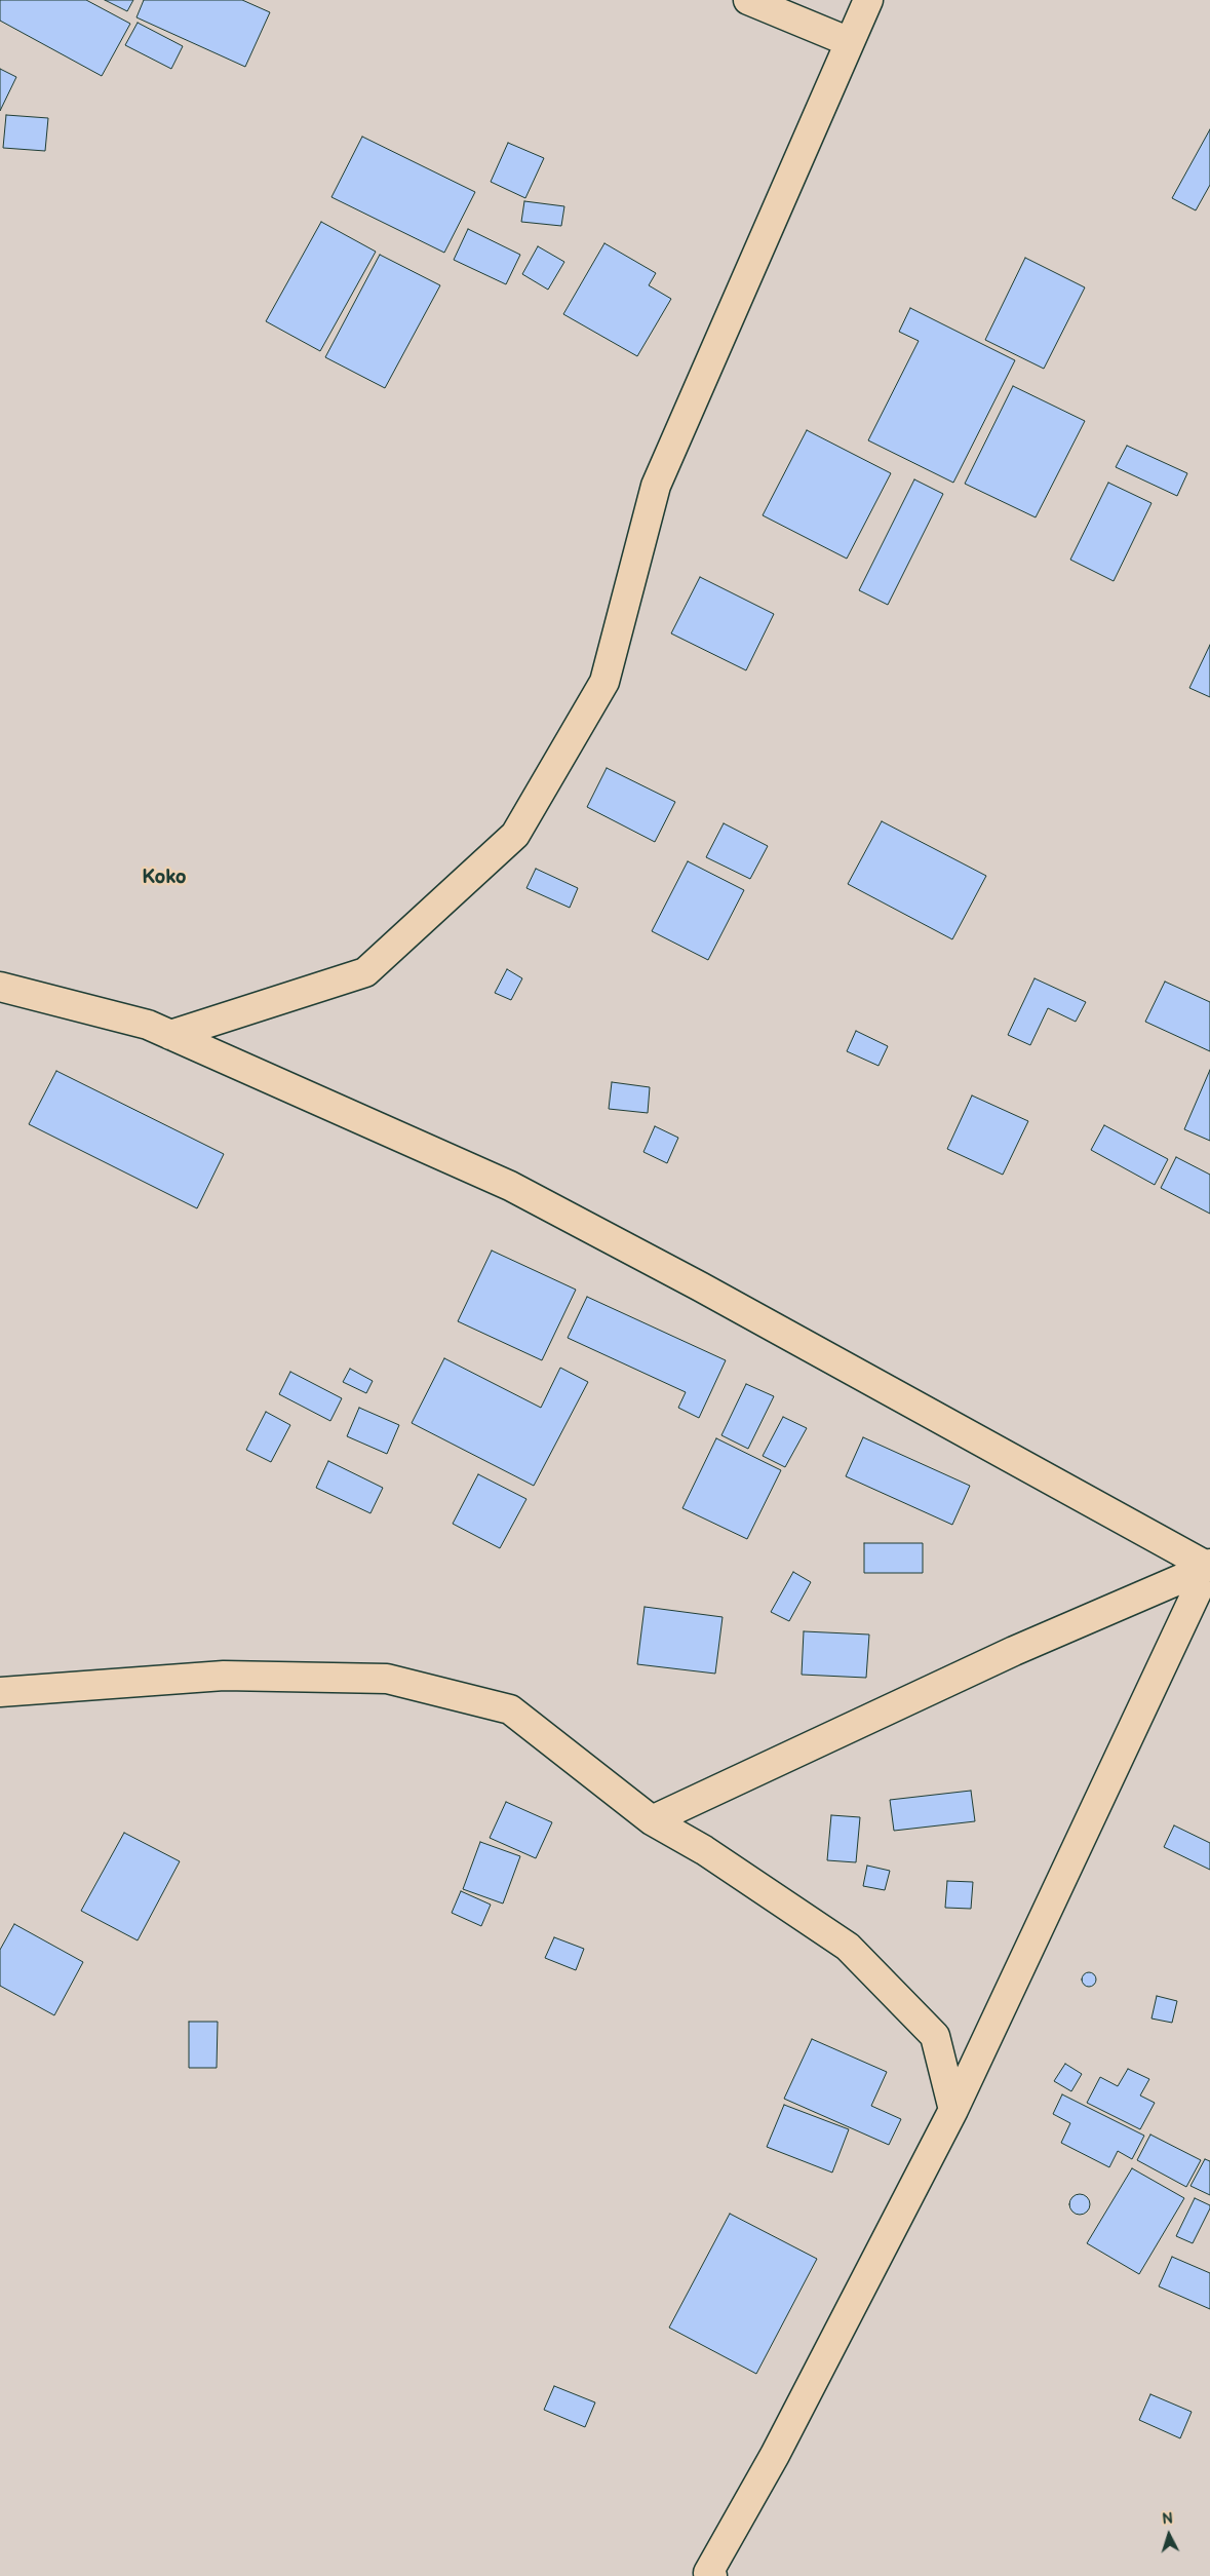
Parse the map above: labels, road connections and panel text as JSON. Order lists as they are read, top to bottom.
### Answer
{
  "districts": ["Koko"],
  "north": "top"
}
